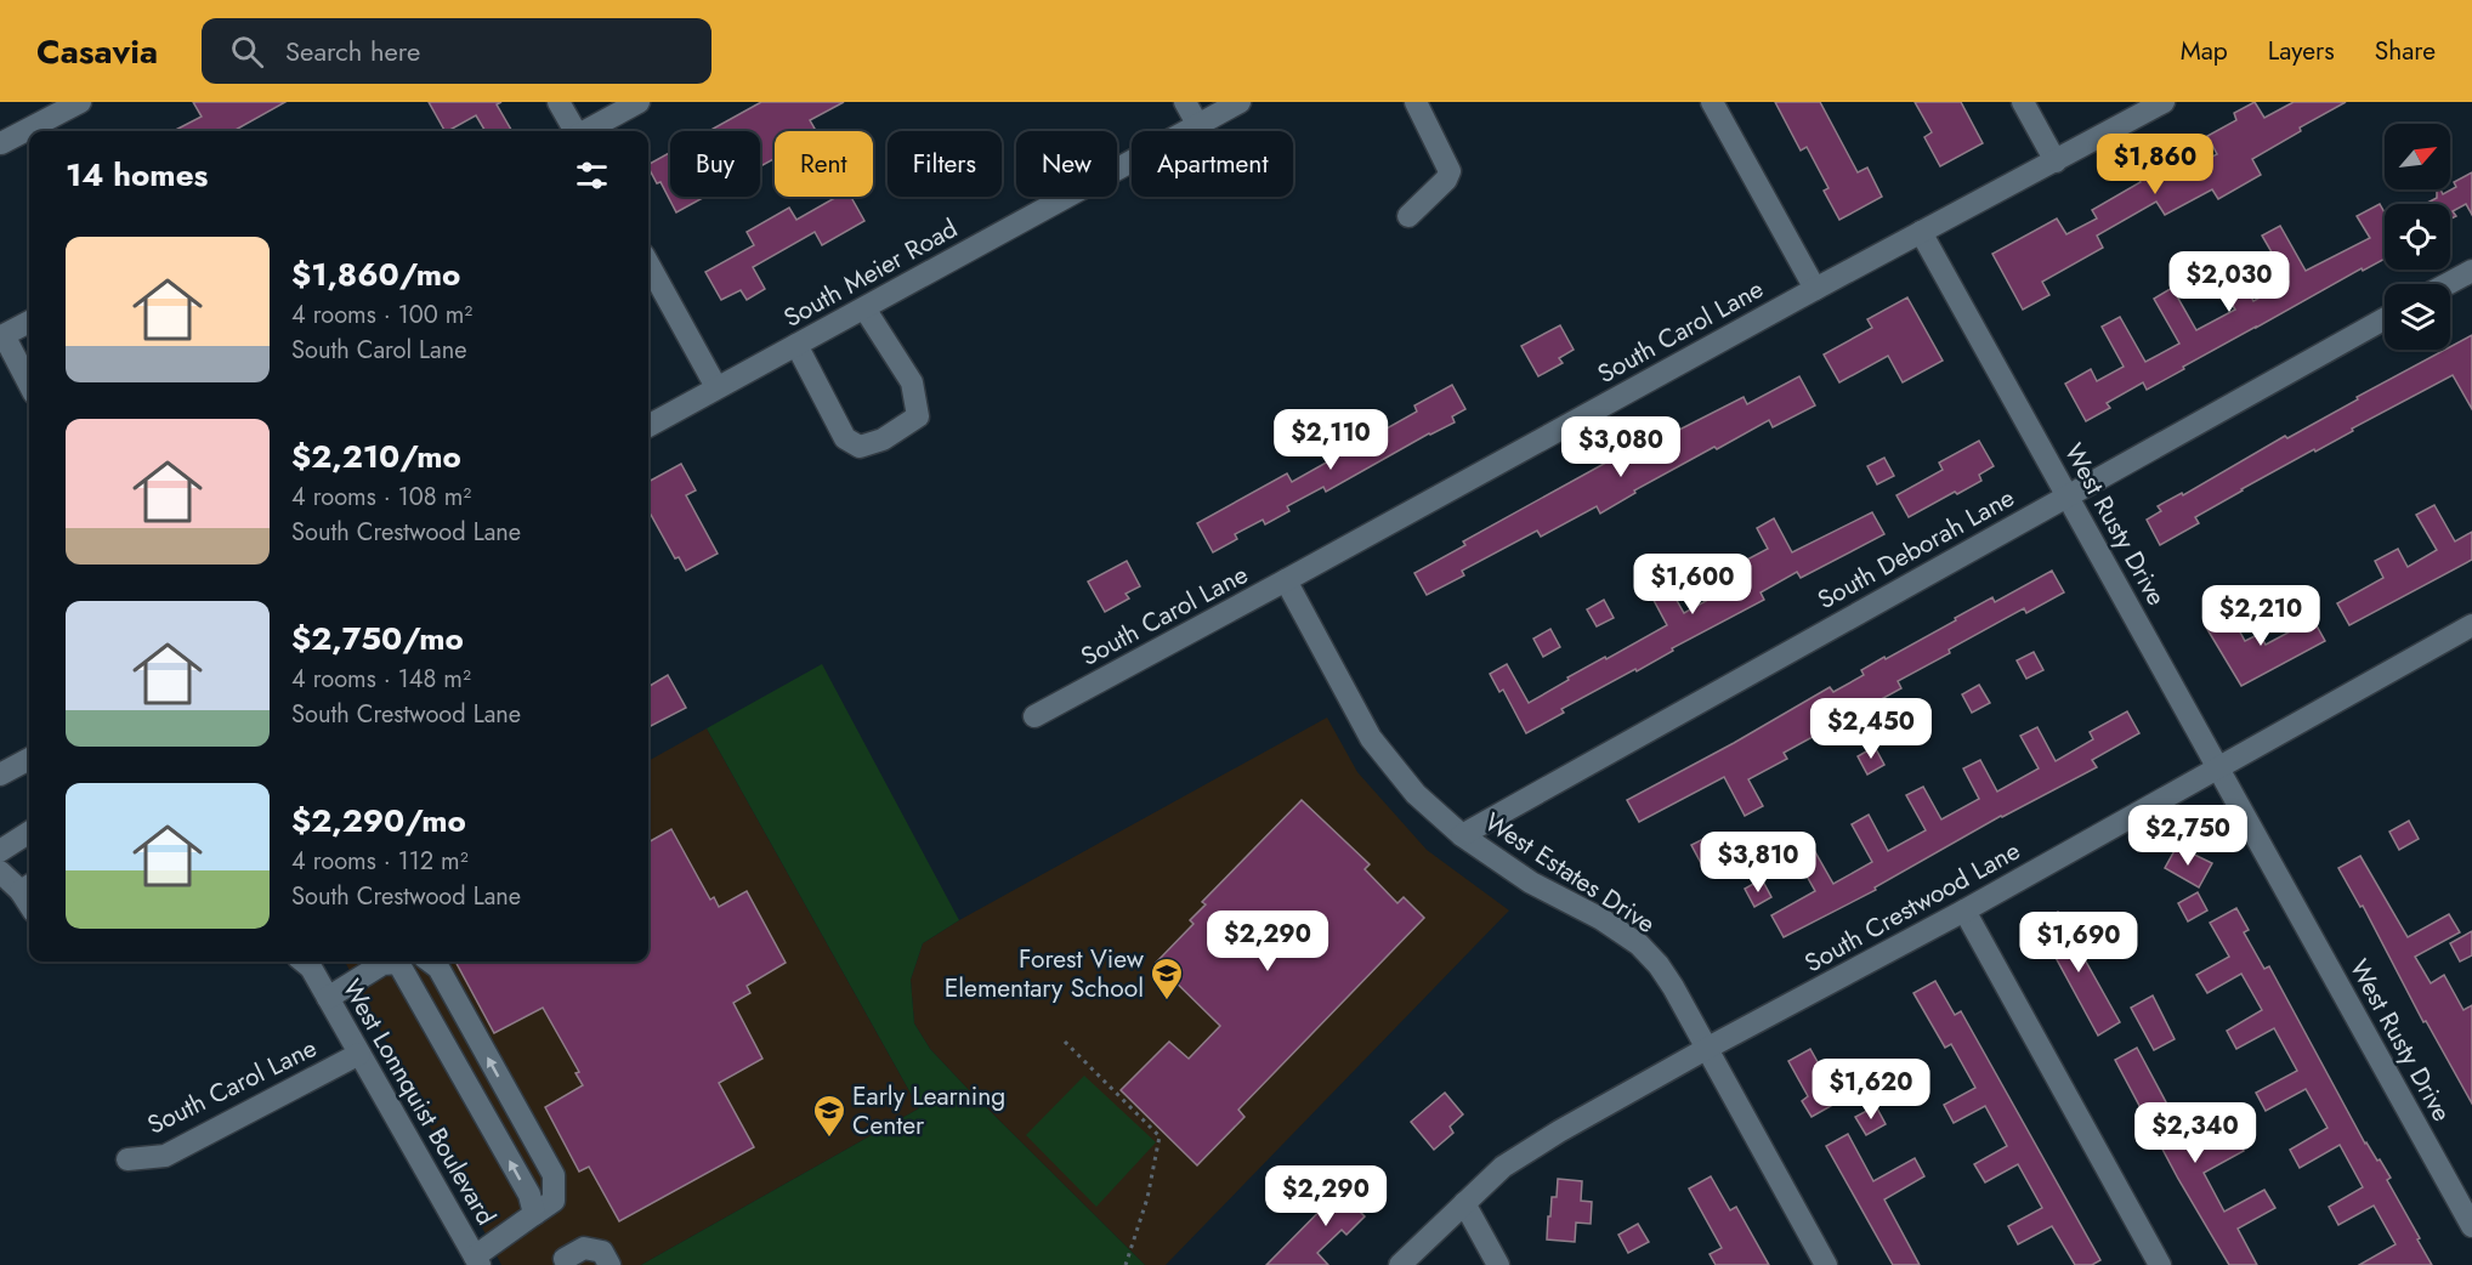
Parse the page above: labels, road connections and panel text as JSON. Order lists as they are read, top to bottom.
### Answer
{
  "streets": {
    "street": [
      "South Meier Road",
      "South Carol Lane",
      "West Rusty Drive",
      "South Deborah Lane",
      "West Estates Drive",
      "South Crestwood Lane",
      "West Lonnquist Boulevard"
    ]
  },
  "crossings": [
    ["South Carol Lane", "West Rusty Drive"],
    ["South Carol Lane", "West Estates Drive"],
    ["South Carol Lane", "West Lonnquist Boulevard"],
    ["West Rusty Drive", "South Deborah Lane"],
    ["West Rusty Drive", "South Crestwood Lane"],
    ["South Deborah Lane", "West Estates Drive"],
    ["West Estates Drive", "South Crestwood Lane"]
  ],
  "places": {
    "school or university": ["Forest View Elementary School", "Early Learning Center"]
  },
  "north": "top right",
  "page": {
    "header": "Casavia",
    "search": "Search here",
    "nav": ["Map", "Layers", "Share"],
    "chip": [
      "Buy",
      "Rent",
      "Filters",
      "New",
      "Apartment"
    ],
    "heading": "14 homes",
    "price": [
      "$1,860",
      "$2,030",
      "$2,110",
      "$3,080",
      "$1,600",
      "$2,210",
      "$2,450",
      "$2,750",
      "$3,810",
      "$2,290",
      "$1,690",
      "$1,620",
      "$2,340",
      "$2,290"
    ],
    "list": [
      {
        "name": "$1,860/mo",
        "note": "4 rooms · 100 m² · South Carol Lane"
      },
      {
        "name": "$2,210/mo",
        "note": "4 rooms · 108 m² · South Crestwood Lane"
      },
      {
        "name": "$2,750/mo",
        "note": "4 rooms · 148 m² · South Crestwood Lane"
      },
      {
        "name": "$2,290/mo",
        "note": "4 rooms · 112 m² · South Crestwood Lane"
      }
    ]
  }
}
